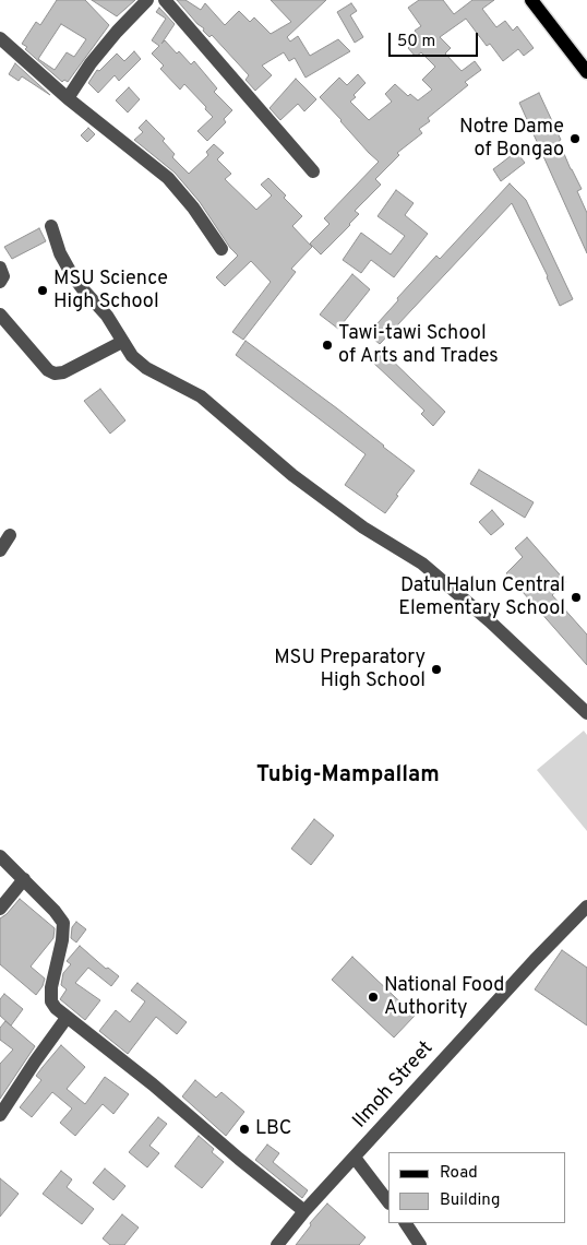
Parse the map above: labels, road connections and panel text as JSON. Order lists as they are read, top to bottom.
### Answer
{
  "streets": {
    "street": ["Ilmoh Street"]
  },
  "districts": ["Tubig-Mampallam"],
  "places": [
    "Notre Dame of Bongao",
    "MSU Science High School",
    "Tawi-tawi School of Arts and Trades",
    "Datu Halun Central Elementary School",
    "MSU Preparatory High School",
    "National Food Authority",
    "LBC"
  ],
  "legend": ["Road", "Building"],
  "scale_bar": "50 m"
}
